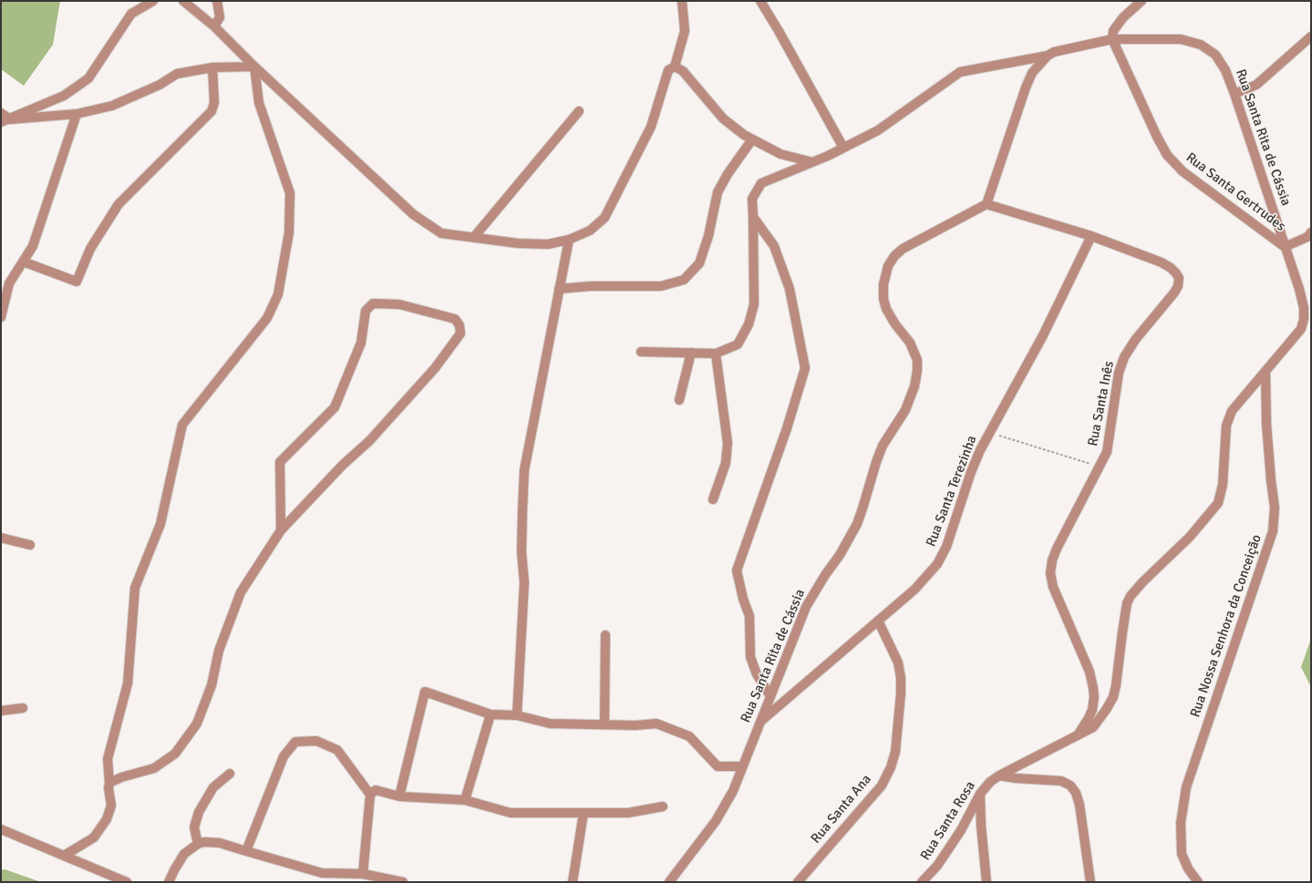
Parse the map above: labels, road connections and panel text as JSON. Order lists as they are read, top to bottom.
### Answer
{
  "streets": {
    "street": [
      "Rua Santa Rita de Cássia",
      "Rua Santa Gertrudes",
      "Rua Santa Inês",
      "Rua Santa Terezinha",
      "Rua Nossa Senhora da Conceição",
      "Rua Santa Ana",
      "Rua Santa Rosa"
    ]
  },
  "crossings": [
    ["Rua Santa Rita de Cássia", "Rua Santa Gertrudes"],
    ["Rua Santa Rita de Cássia", "Rua Santa Inês"],
    ["Rua Santa Rita de Cássia", "Rua Santa Terezinha"],
    ["Rua Santa Rita de Cássia", "Rua Nossa Senhora da Conceição"],
    ["Rua Santa Rita de Cássia", "Rua Santa Rosa"],
    ["Rua Santa Inês", "Rua Santa Terezinha"],
    ["Rua Santa Inês", "Rua Santa Rosa"],
    ["Rua Santa Terezinha", "Rua Santa Ana"]
  ]
}
